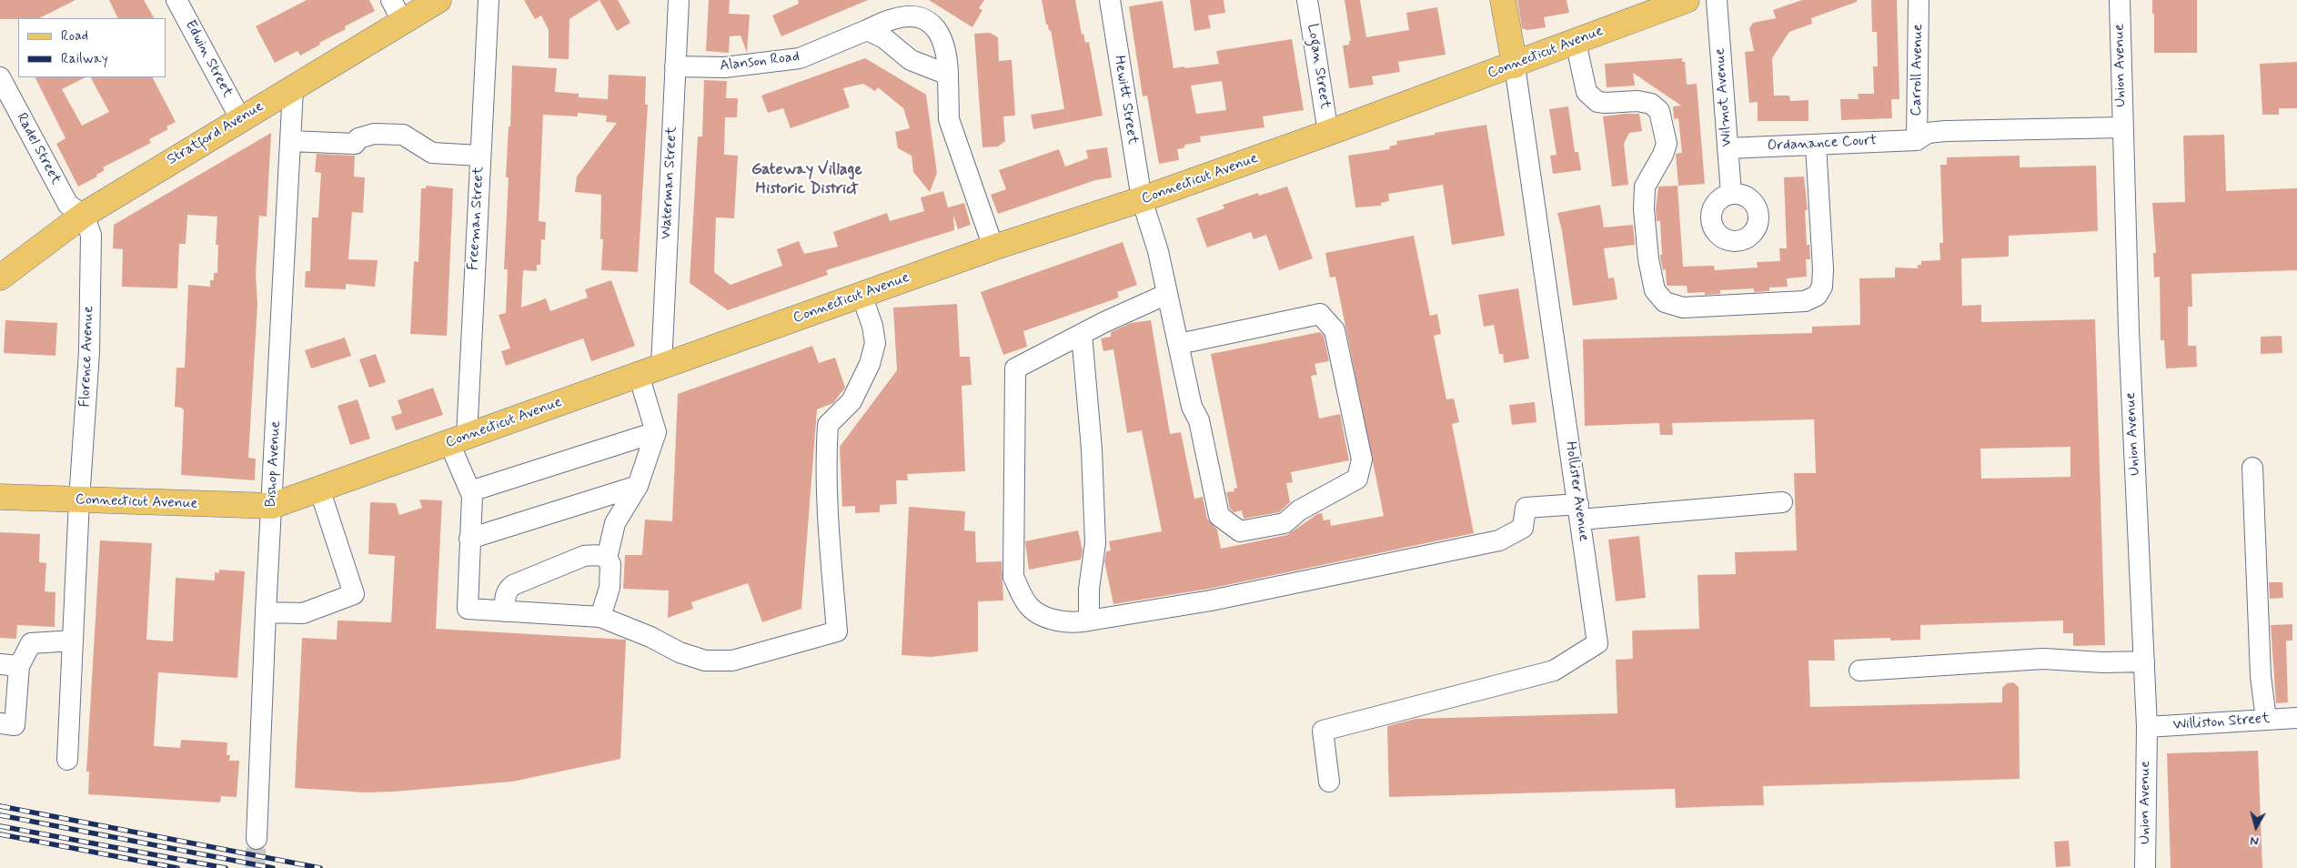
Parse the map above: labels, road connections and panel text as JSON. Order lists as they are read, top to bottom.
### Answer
{
  "streets": {
    "main road": ["Connecticut Avenue", "Stratford Avenue", "Hollister Avenue"],
    "street": [
      "Edwin Street",
      "Alanson Road",
      "Union Avenue",
      "Logan Street",
      "Carroll Avenue",
      "Wilmot Avenue",
      "Hewitt Street",
      "Ordanance Court",
      "Radel Street",
      "Waterman Street",
      "Freeman Street",
      "Florence Avenue",
      "Bishop Avenue",
      "Williston Street"
    ]
  },
  "crossings": [
    ["Connecticut Avenue", "Alanson Road"],
    ["Connecticut Avenue", "Logan Street"],
    ["Connecticut Avenue", "Hewitt Street"],
    ["Connecticut Avenue", "Waterman Street"],
    ["Connecticut Avenue", "Freeman Street"],
    ["Connecticut Avenue", "Florence Avenue"],
    ["Connecticut Avenue", "Bishop Avenue"],
    ["Connecticut Avenue", "Hollister Avenue"],
    ["Edwin Street", "Stratford Avenue"],
    ["Alanson Road", "Waterman Street"],
    ["Union Avenue", "Ordanance Court"],
    ["Union Avenue", "Williston Street"],
    ["Carroll Avenue", "Ordanance Court"],
    ["Wilmot Avenue", "Ordanance Court"],
    ["Stratford Avenue", "Radel Street"],
    ["Stratford Avenue", "Florence Avenue"],
    ["Stratford Avenue", "Bishop Avenue"],
    ["Radel Street", "Florence Avenue"]
  ],
  "districts": ["Gateway Village Historic District"],
  "legend": ["Road", "Railway"],
  "north": "bottom"
}
